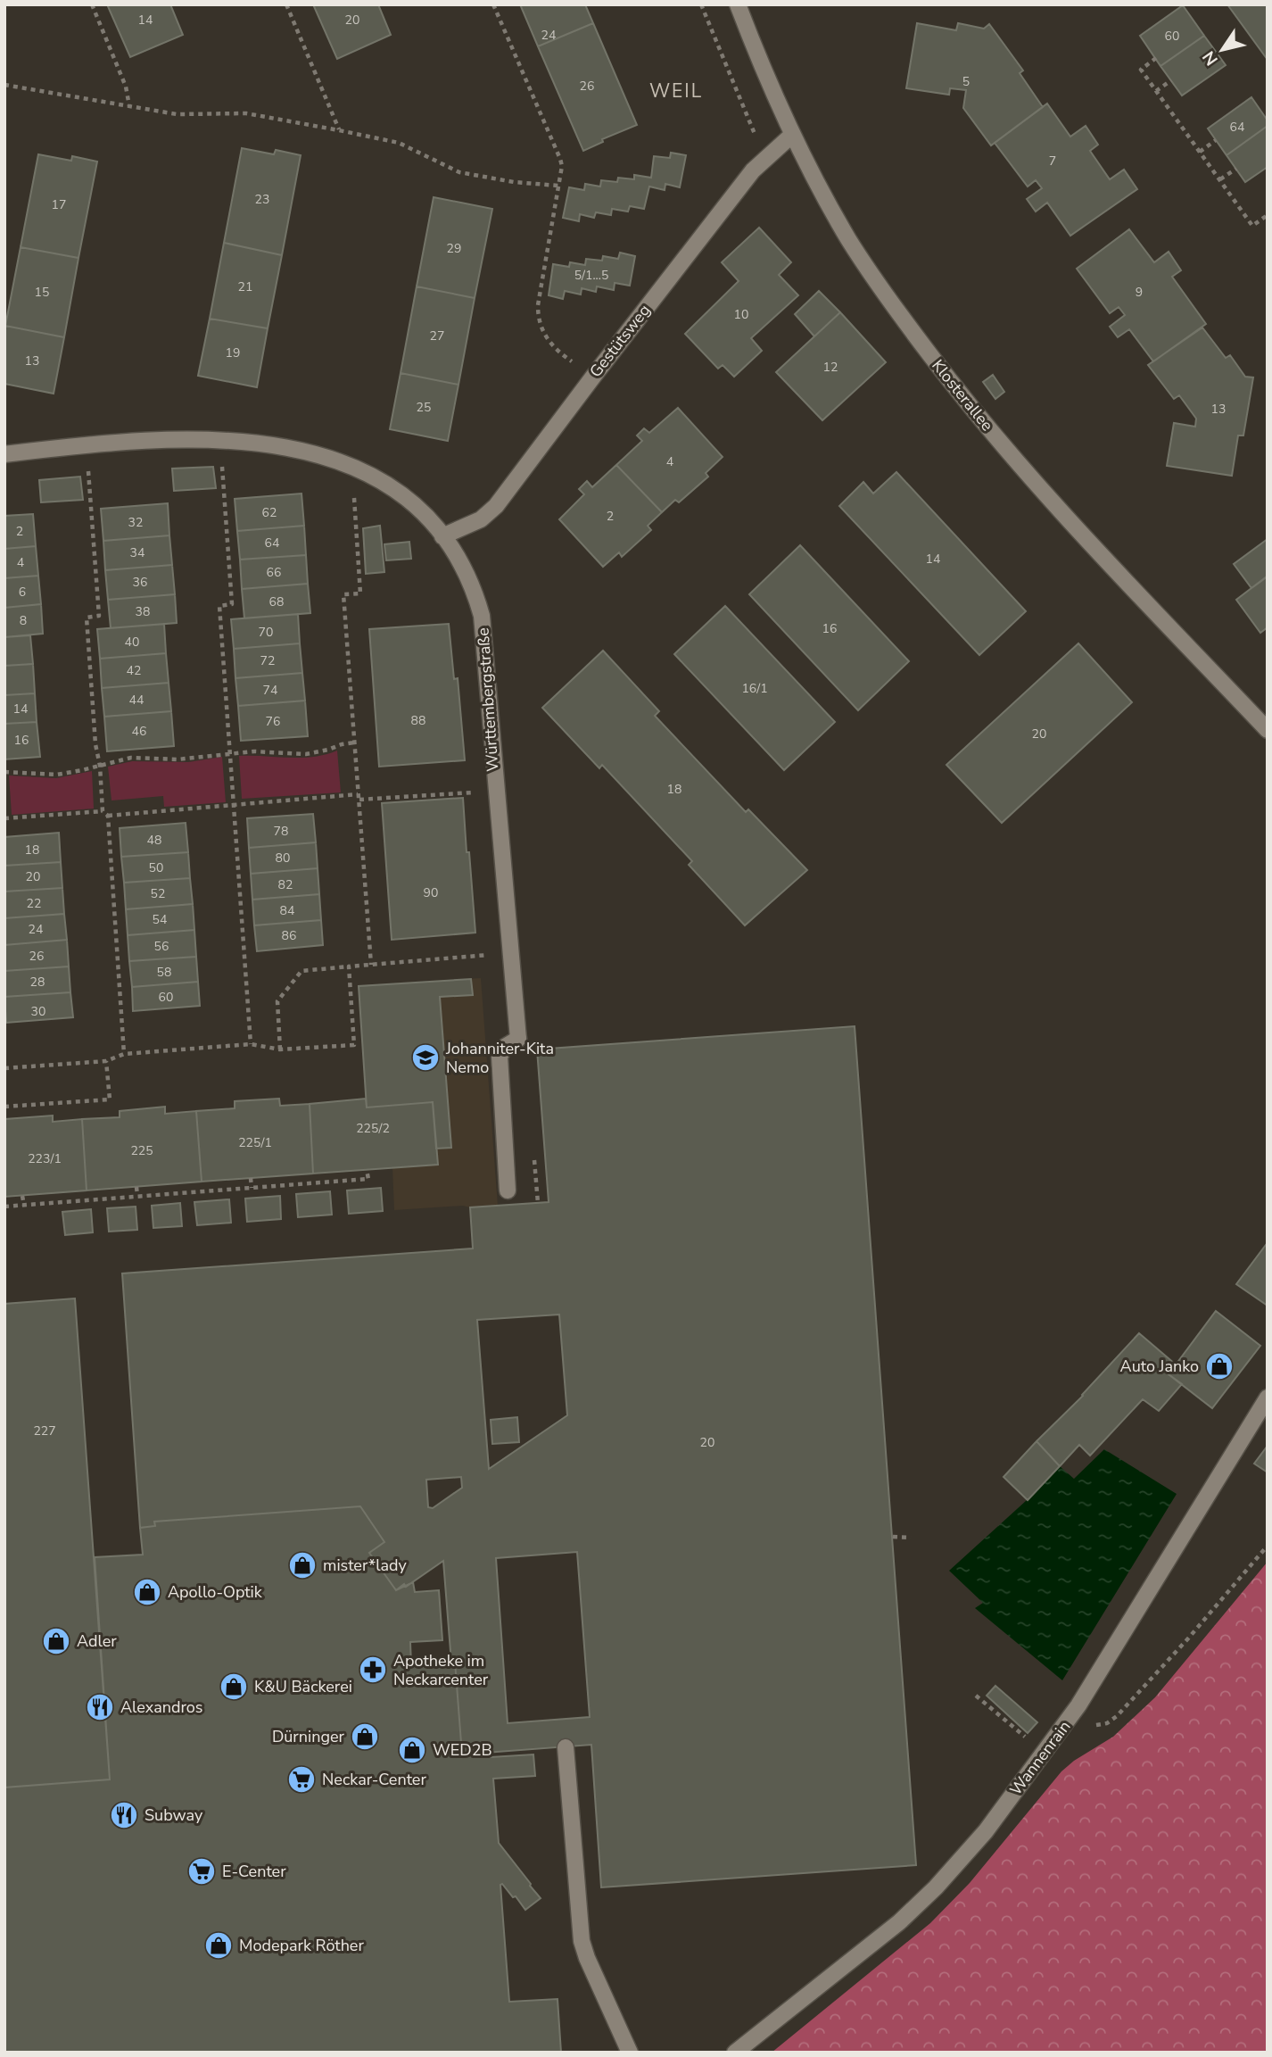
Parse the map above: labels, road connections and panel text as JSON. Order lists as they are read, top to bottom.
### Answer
{
  "streets": {
    "street": [
      "Gestütsweg",
      "Klosterallee",
      "Württembergstraße",
      "Wannenrain"
    ]
  },
  "crossings": [
    ["Gestütsweg", "Klosterallee"],
    ["Gestütsweg", "Württembergstraße"]
  ],
  "districts": ["WEIL"],
  "places": {
    "school or university": ["Johanniter-Kita Nemo"],
    "shop": [
      "Auto Janko",
      "mister*lady",
      "Apollo-Optik",
      "Adler",
      "K&U Bäckerei",
      "Dürninger",
      "WED2B",
      "Modepark Röther"
    ],
    "pharmacy": ["Apotheke im Neckarcenter"],
    "restaurant": ["Alexandros", "Subway"],
    "supermarket": ["Neckar-Center", "E-Center"]
  },
  "house_numbers": [
    "14",
    "20",
    "24",
    "60",
    "5",
    "26",
    "64",
    "7",
    "23",
    "17",
    "29",
    "5/1...5",
    "21",
    "15",
    "9",
    "10",
    "27",
    "19",
    "13",
    "12",
    "25",
    "13",
    "4",
    "62",
    "2",
    "32",
    "2",
    "64",
    "34",
    "14",
    "4",
    "66",
    "36",
    "6",
    "68",
    "38",
    "8",
    "16",
    "70",
    "40",
    "72",
    "42",
    "16/1",
    "74",
    "44",
    "14",
    "88",
    "76",
    "46",
    "20",
    "16",
    "18",
    "78",
    "48",
    "18",
    "80",
    "50",
    "20",
    "82",
    "90",
    "52",
    "22",
    "84",
    "54",
    "24",
    "86",
    "56",
    "26",
    "58",
    "28",
    "60",
    "30",
    "225/2",
    "225/1",
    "225",
    "223/1",
    "227",
    "20"
  ],
  "north": "bottom left"
}
